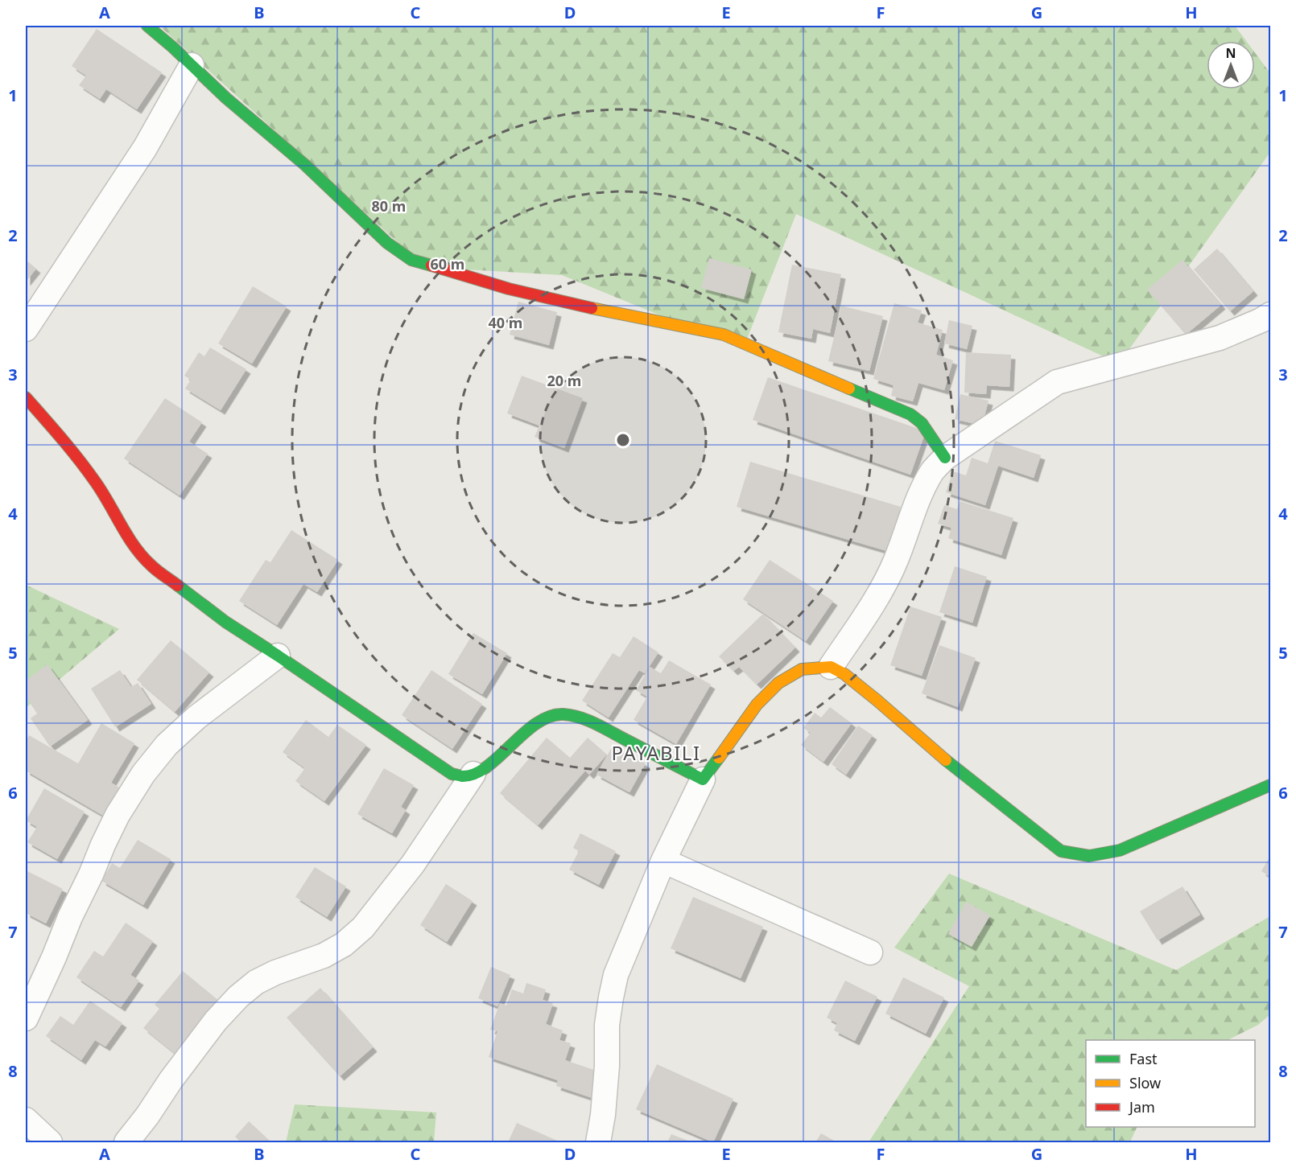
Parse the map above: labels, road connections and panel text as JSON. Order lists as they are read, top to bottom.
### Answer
{
  "districts": ["PAYABILI"],
  "legend": ["Fast", "Slow", "Jam"],
  "north": "top",
  "grid": {
    "columns": [
      "A",
      "B",
      "C",
      "D",
      "E",
      "F",
      "G",
      "H"
    ],
    "rows": [
      "1",
      "2",
      "3",
      "4",
      "5",
      "6",
      "7",
      "8"
    ]
  },
  "rings": [
    "80 m",
    "60 m",
    "40 m",
    "20 m"
  ]
}
